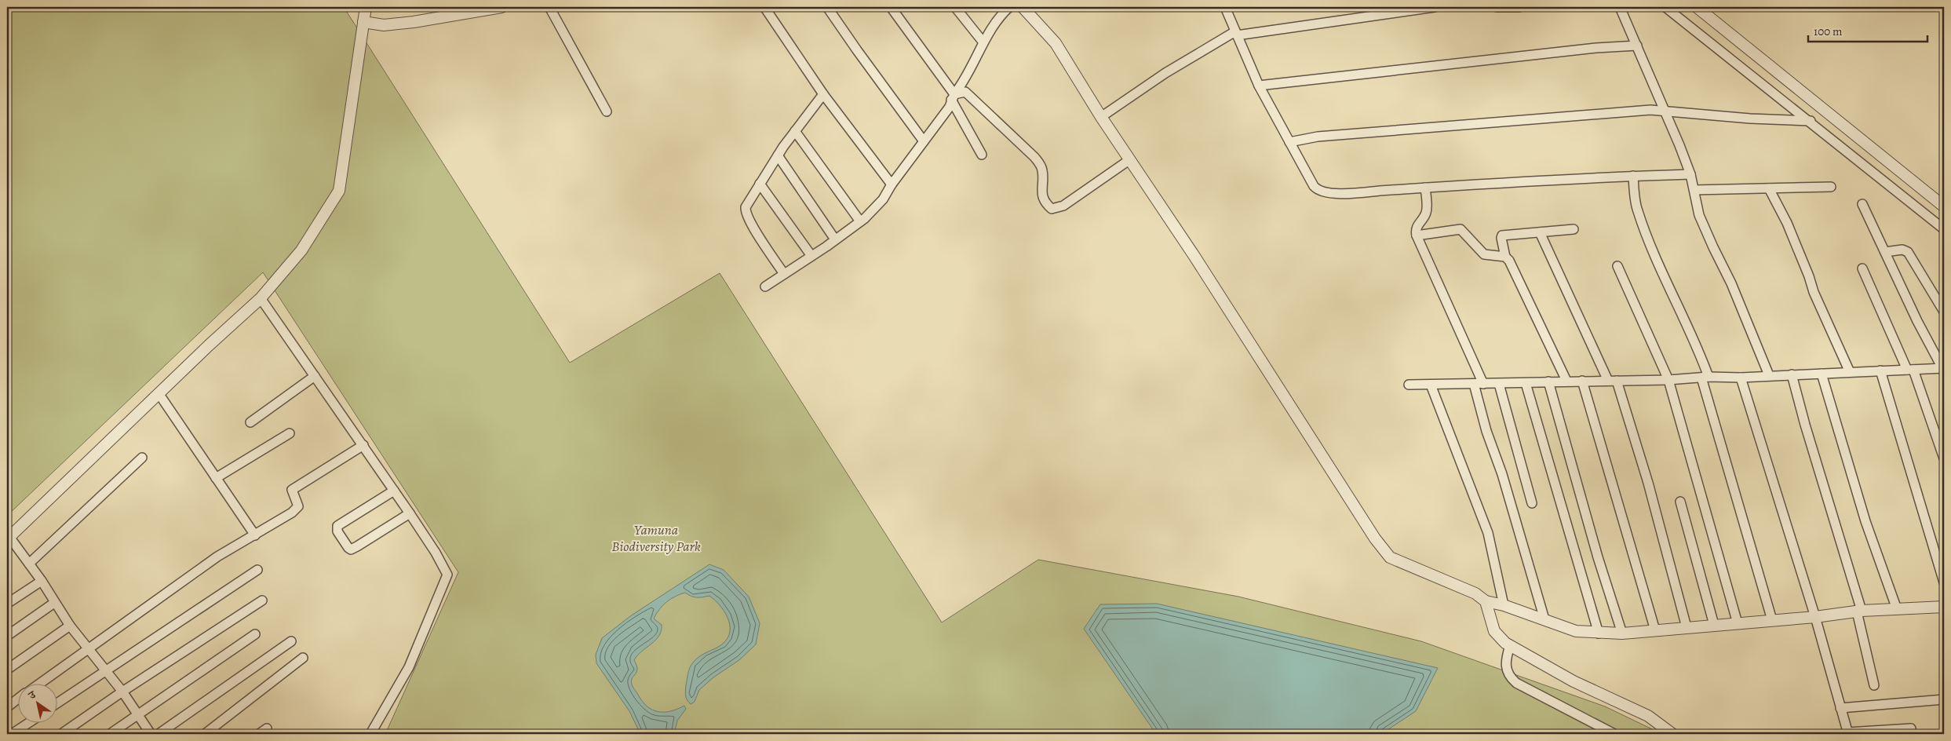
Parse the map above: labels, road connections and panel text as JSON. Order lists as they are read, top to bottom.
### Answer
{
  "parks": ["Yamuna Biodiversity Park"],
  "scale_bar": "100 m",
  "north": "top left"
}
